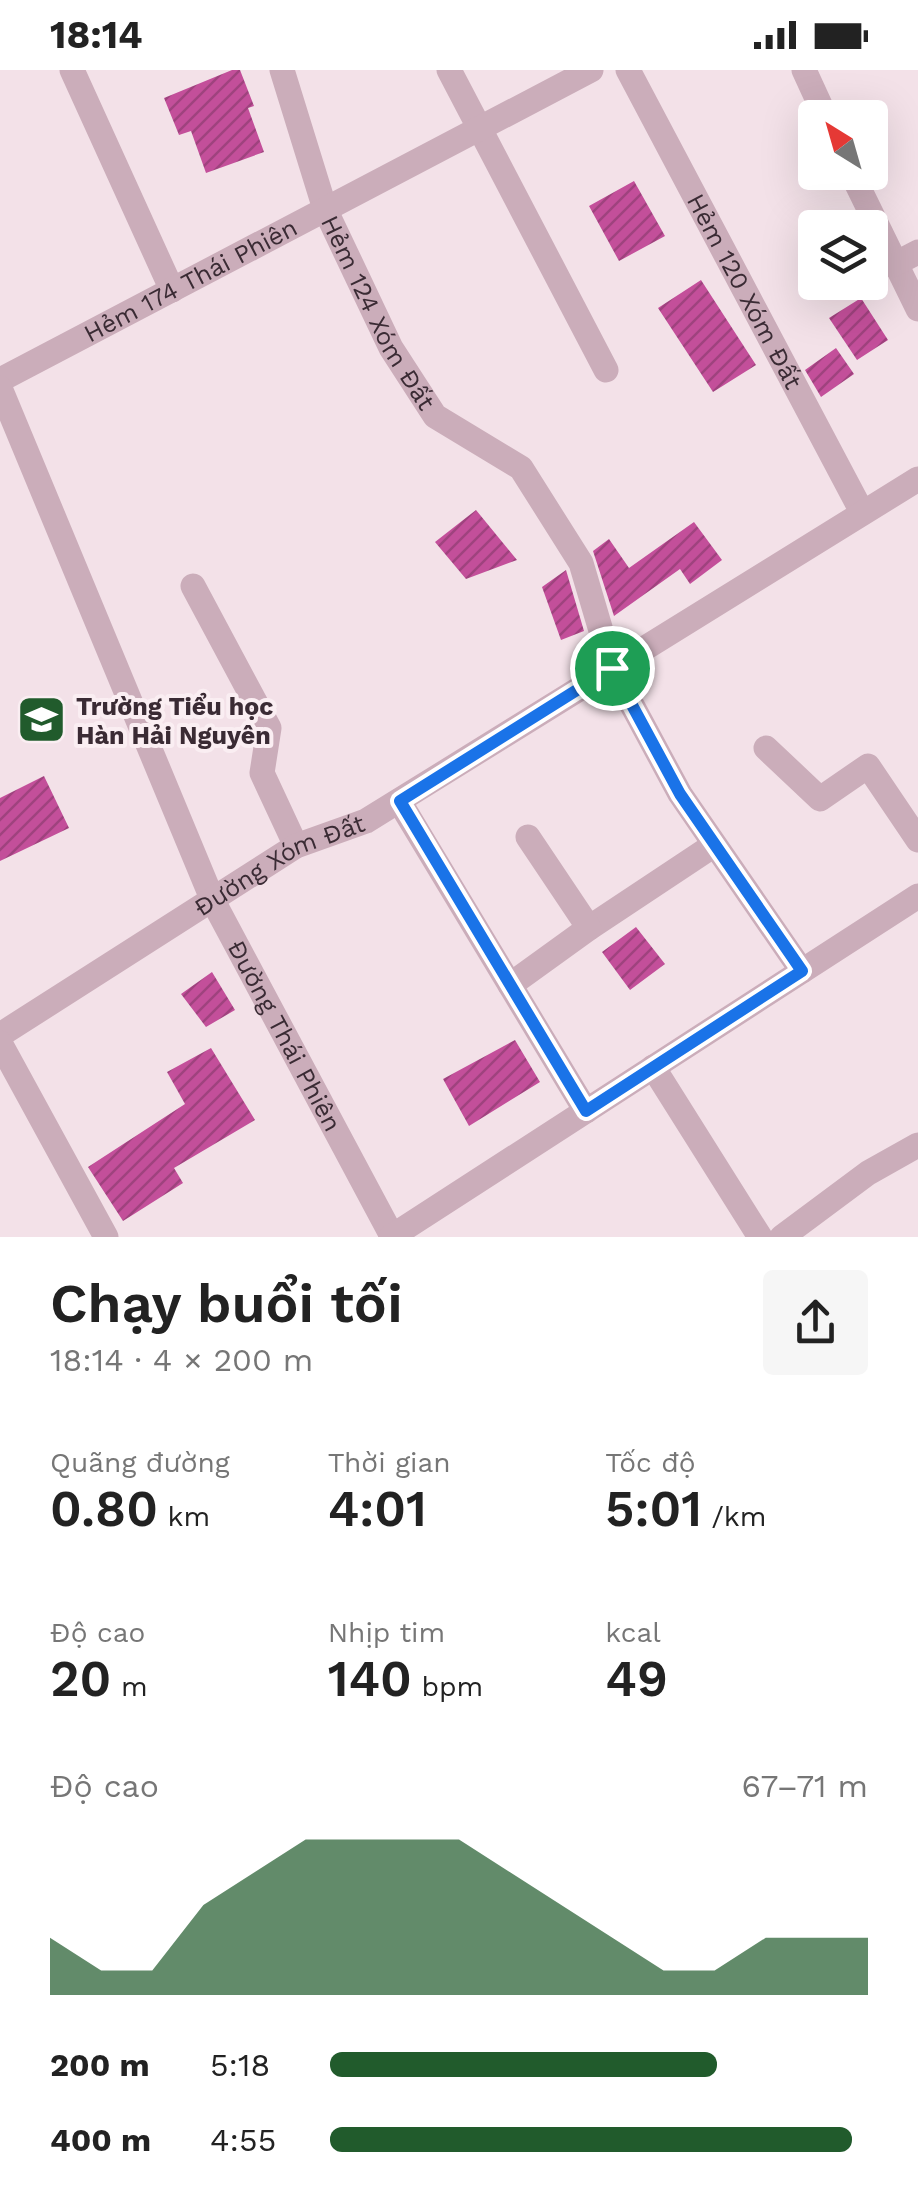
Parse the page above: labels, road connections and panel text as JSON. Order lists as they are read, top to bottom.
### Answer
{
  "streets": {
    "street": [
      "Hẻm 174 Thái Phiên",
      "Hẻm 120 Xóm Đất",
      "Hẻm 124 Xóm Đất",
      "Đường Xóm Đất",
      "Đường Thái Phiên"
    ]
  },
  "crossings": [
    ["Hẻm 174 Thái Phiên", "Hẻm 124 Xóm Đất"],
    ["Hẻm 120 Xóm Đất", "Đường Xóm Đất"],
    ["Hẻm 124 Xóm Đất", "Đường Xóm Đất"],
    ["Đường Xóm Đất", "Đường Thái Phiên"]
  ],
  "places": {
    "school or university": ["Trường Tiểu học Hàn Hải Nguyên"]
  },
  "north": "top left",
  "page": {
    "status": "18:14",
    "heading": ["Chạy buổi tối", "18:14 · 4 × 200 m"],
    "stats": [
      ["Quãng đường", "0.80 km"],
      ["Thời gian", "4:01"],
      ["Tốc độ", "5:01 /km"],
      ["Độ cao", "20 m"],
      ["Nhịp tim", "140 bpm"],
      ["kcal", "49"]
    ],
    "chart": ["Độ cao", "67–71 m"],
    "list": [
      {
        "name": "200 m",
        "note": "5:18"
      },
      {
        "name": "400 m",
        "note": "4:55"
      }
    ]
  }
}
